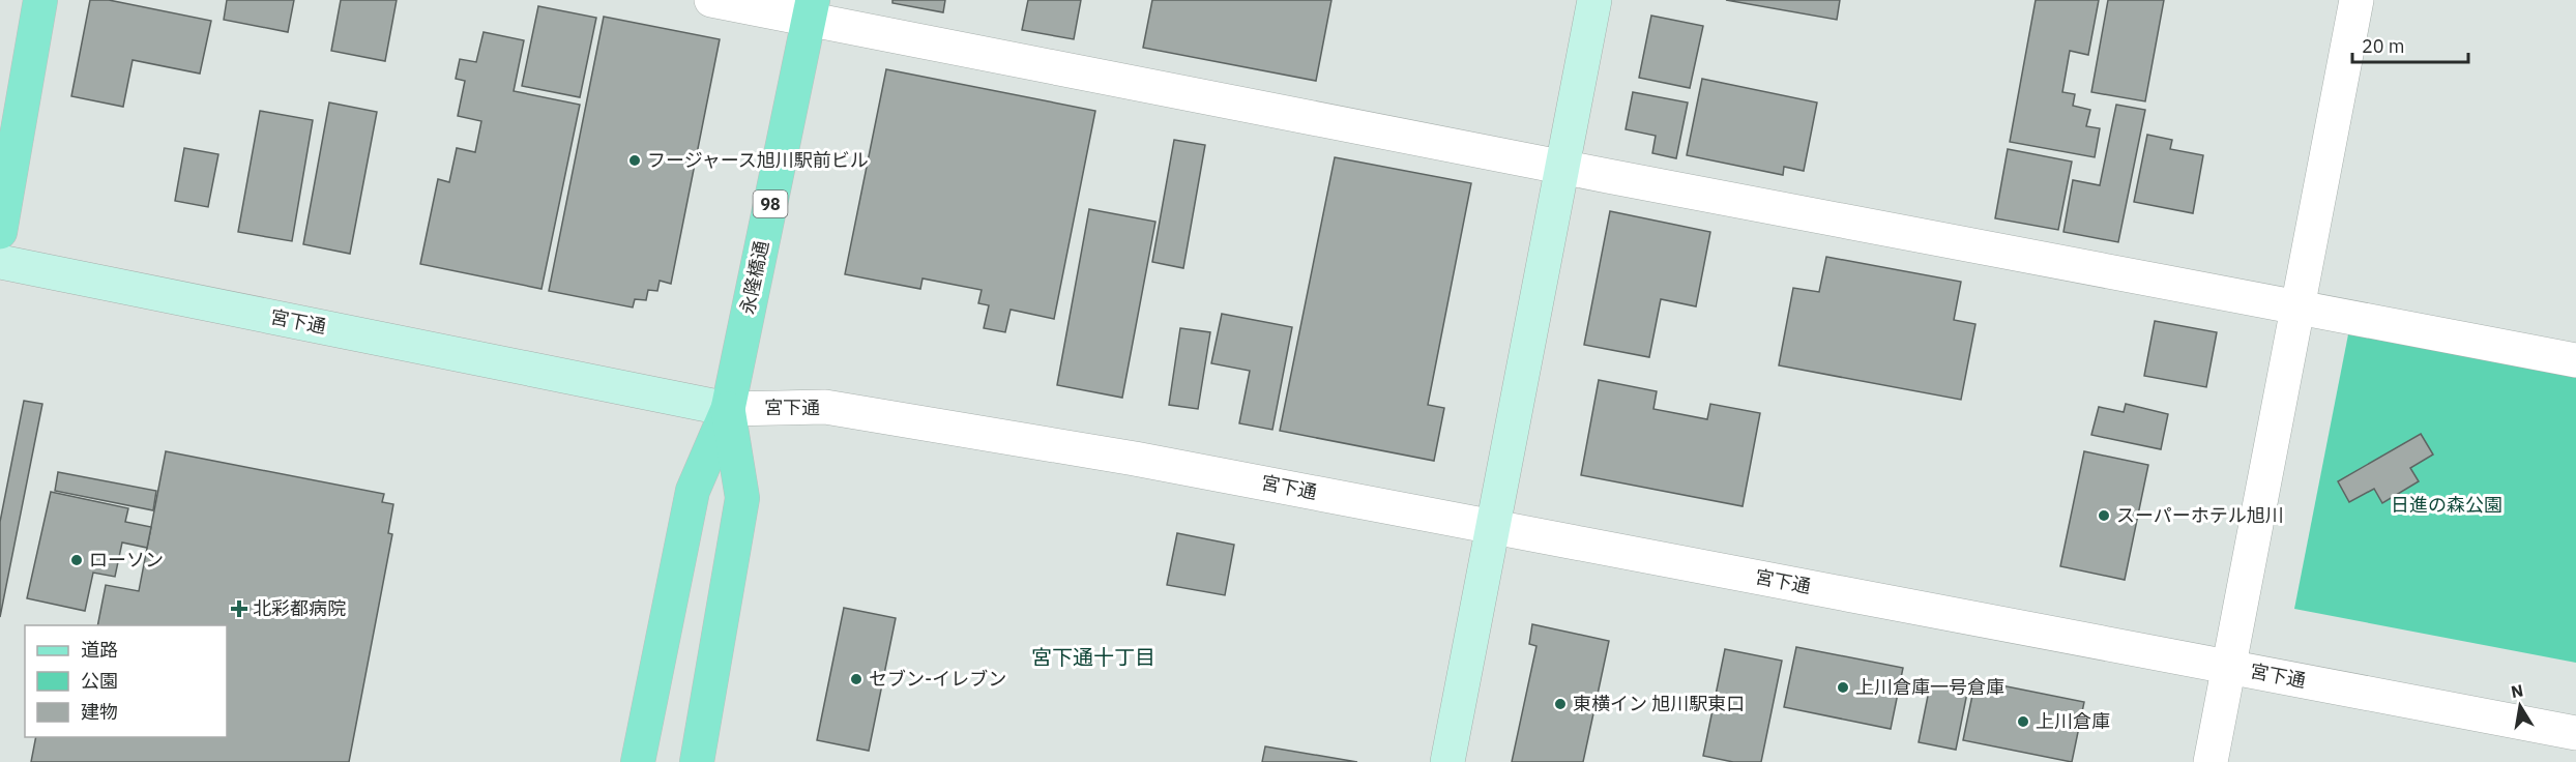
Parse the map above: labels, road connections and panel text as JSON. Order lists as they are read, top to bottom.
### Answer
{
  "streets": {
    "main road": ["98", "永隆橋通"],
    "street": ["宮下通"]
  },
  "crossings": [
    ["永隆橋通", "宮下通"]
  ],
  "districts": ["宮下通十丁目"],
  "parks": ["日進の森公園"],
  "places": {
    "other": [
      "フージャース旭川駅前ビル",
      "スーパーホテル旭川",
      "ローソン",
      "セブン-イレブン",
      "上川倉庫一号倉庫",
      "東横イン 旭川駅東口",
      "上川倉庫"
    ],
    "health": ["北彩都病院"]
  },
  "legend": ["道路", "公園", "建物"],
  "scale_bar": "20 m",
  "north": "top"
}
